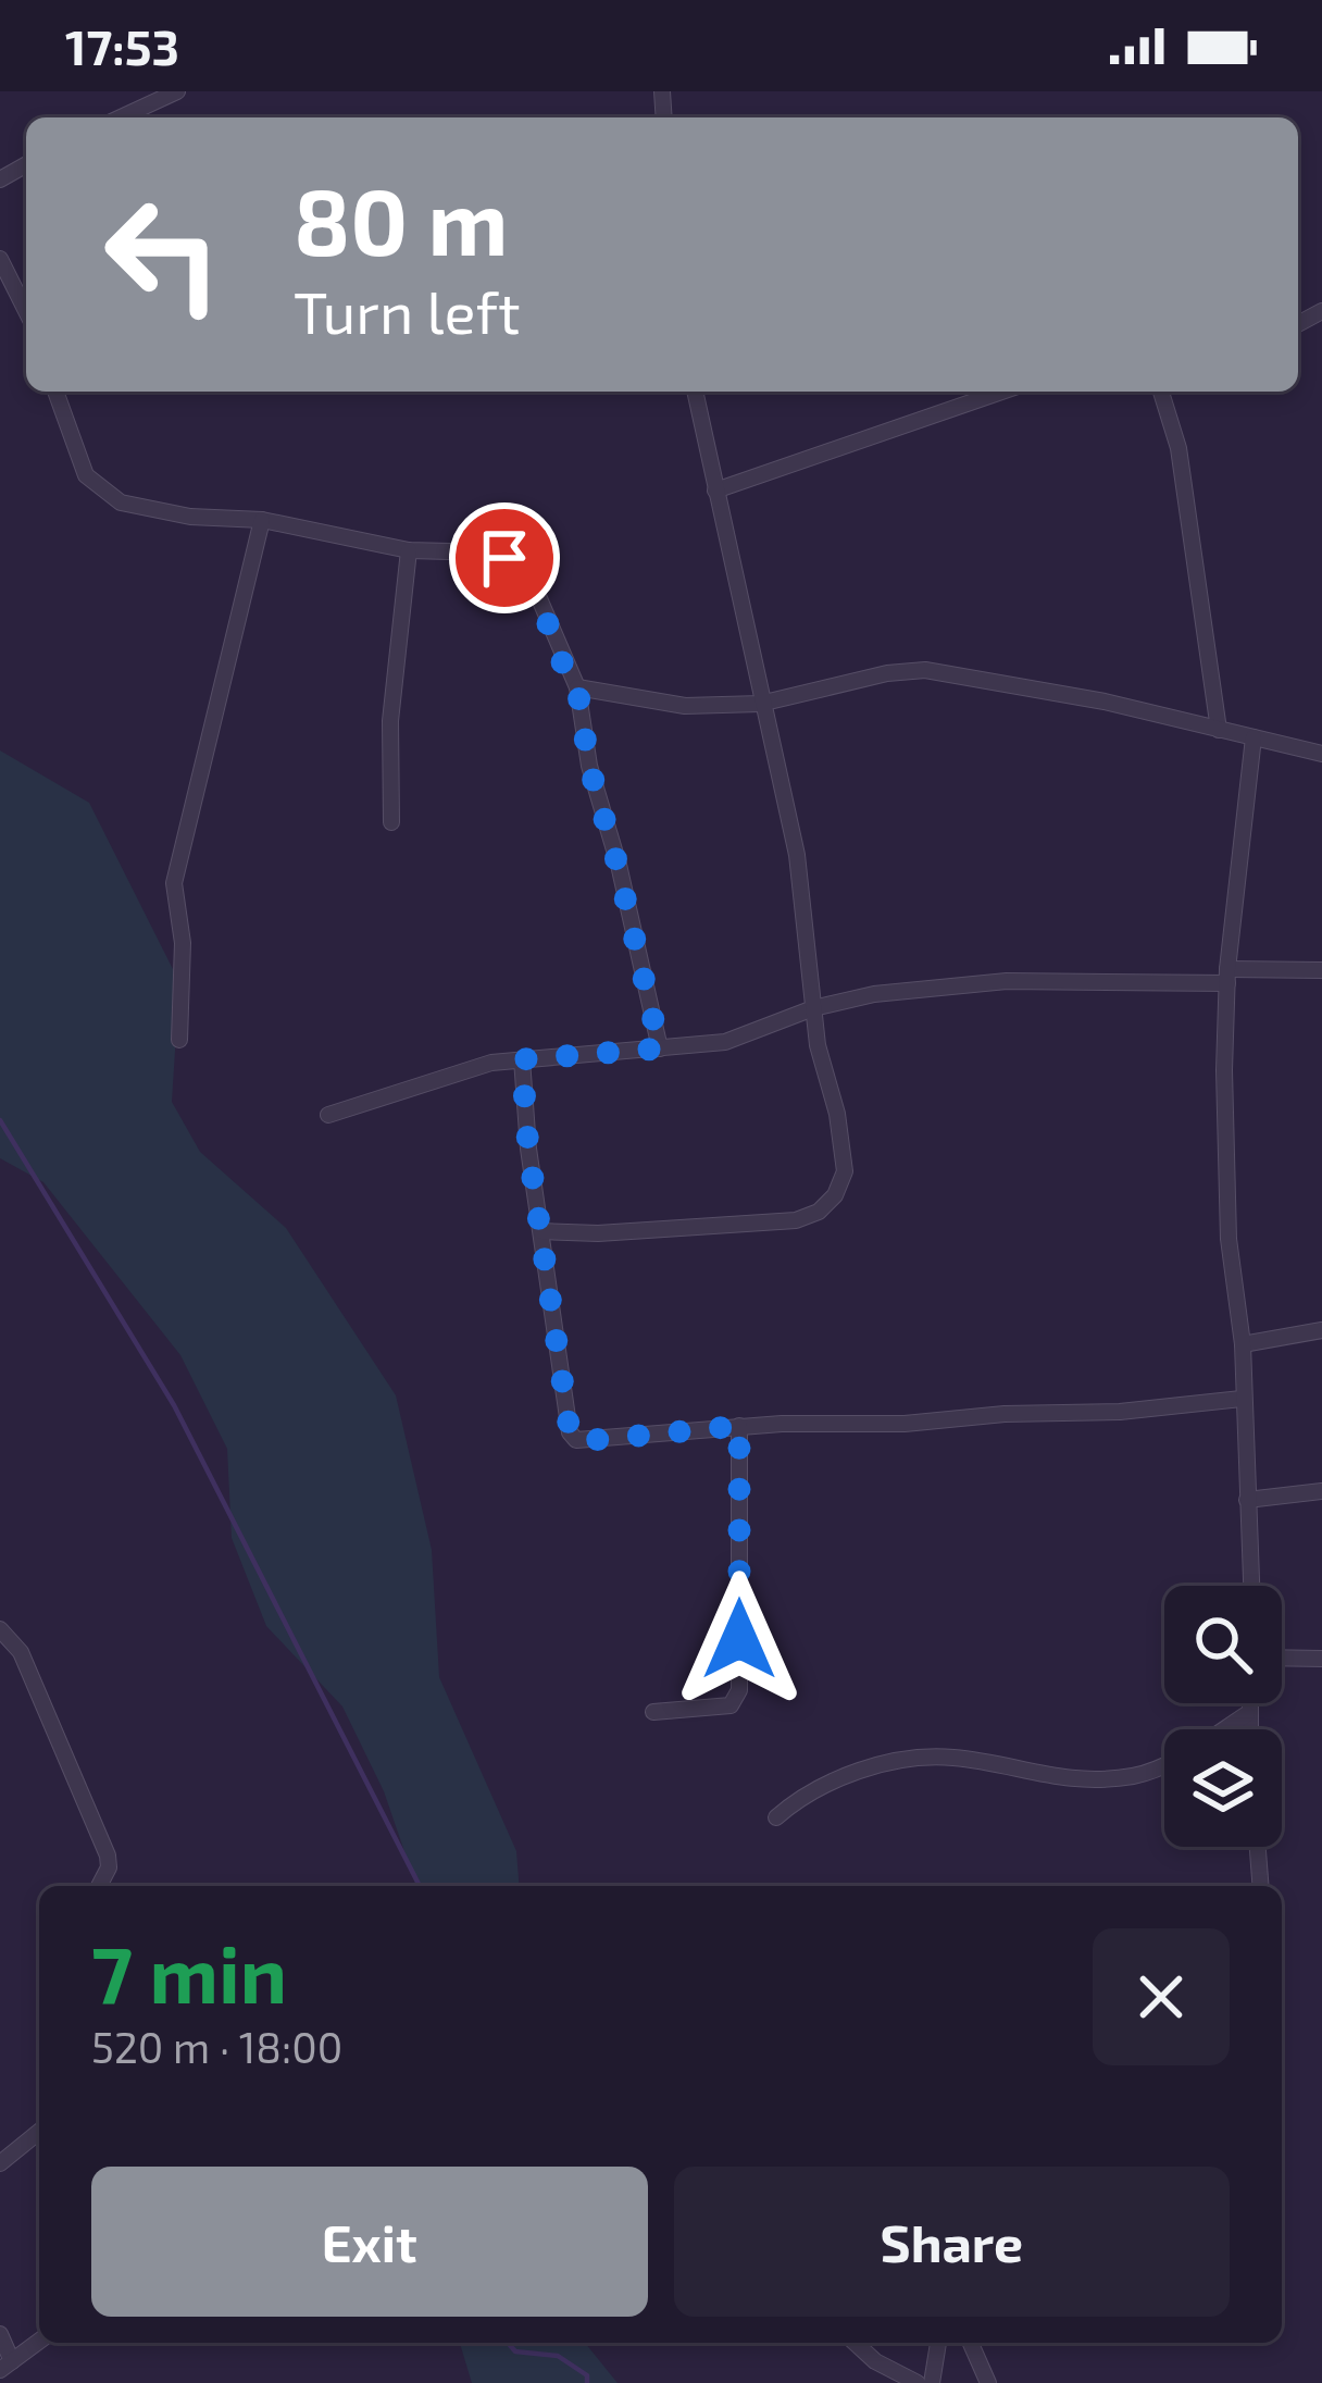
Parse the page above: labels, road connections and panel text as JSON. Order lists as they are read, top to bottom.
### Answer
{
  "page": {
    "status": "17:53",
    "turn": ["80 m", "Turn left"],
    "heading": ["7 min", "520 m · 18:00"],
    "buttons": ["Exit", "Share"]
  }
}
